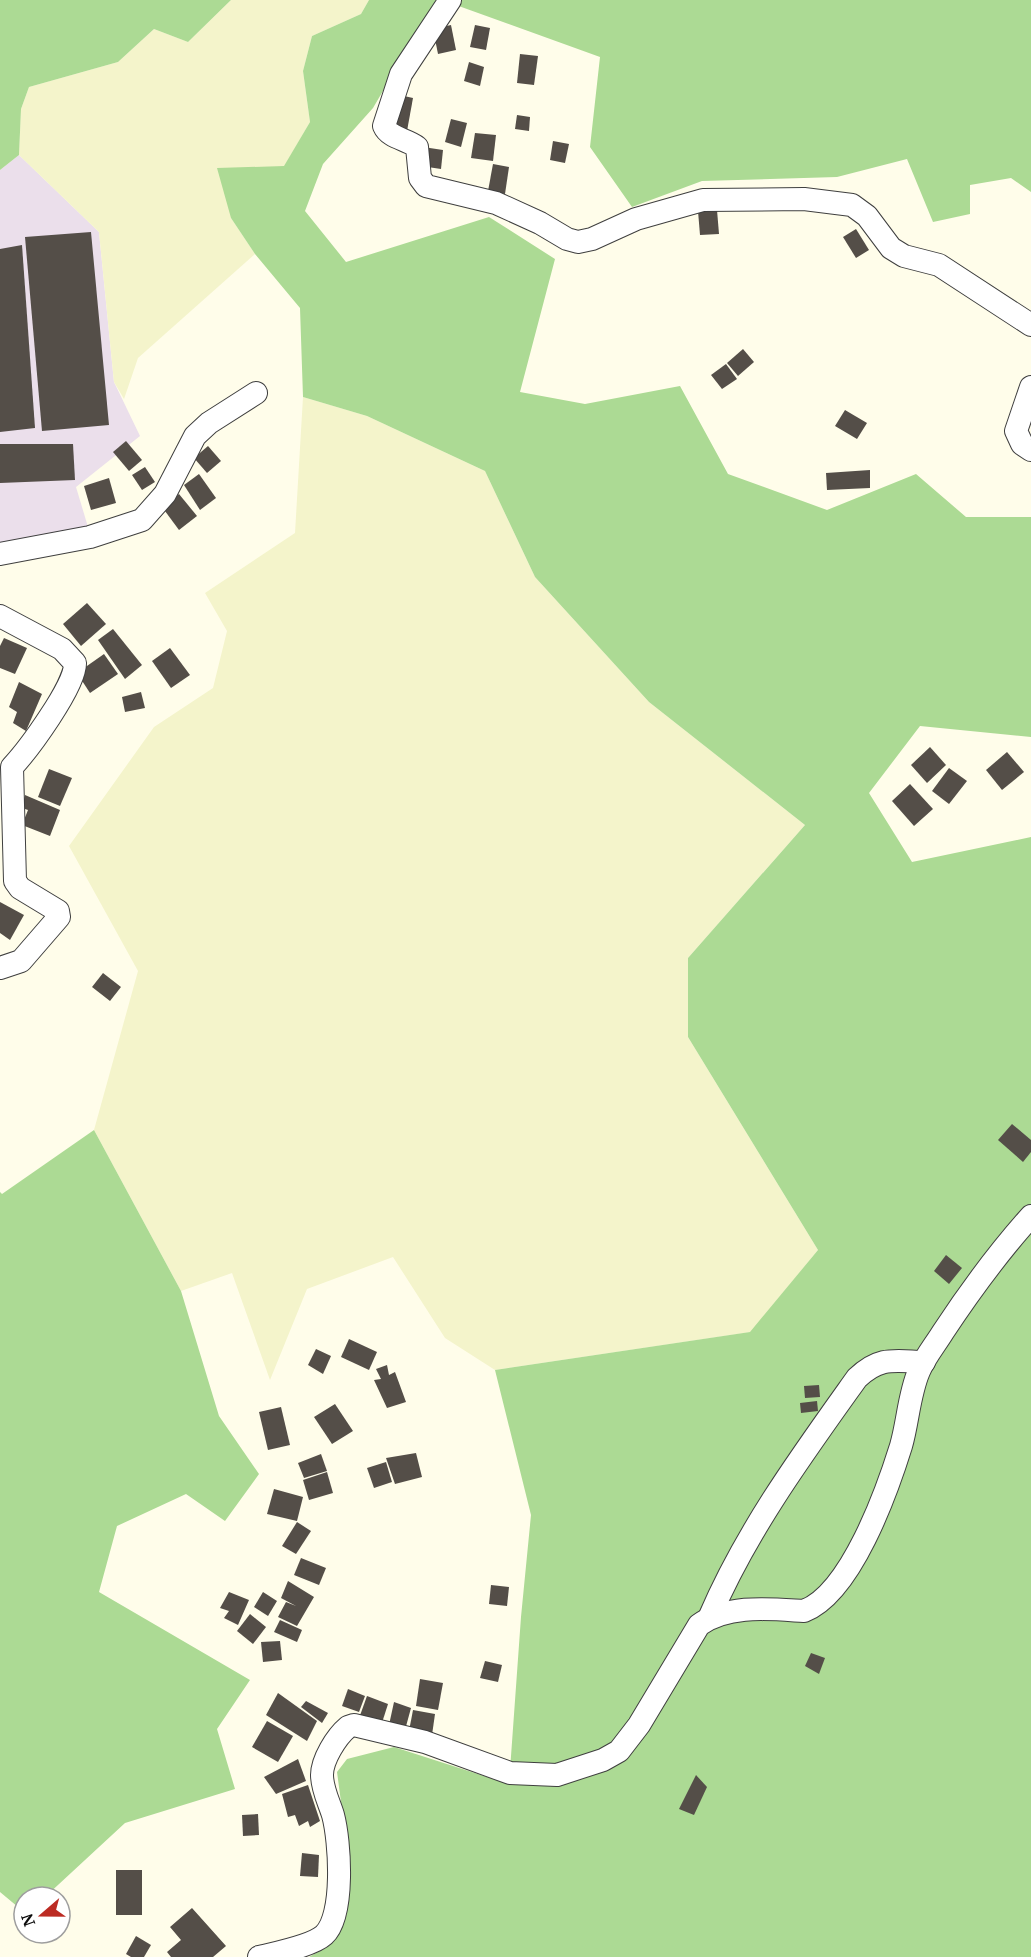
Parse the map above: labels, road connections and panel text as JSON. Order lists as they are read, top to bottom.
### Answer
{
  "north": "left"
}
